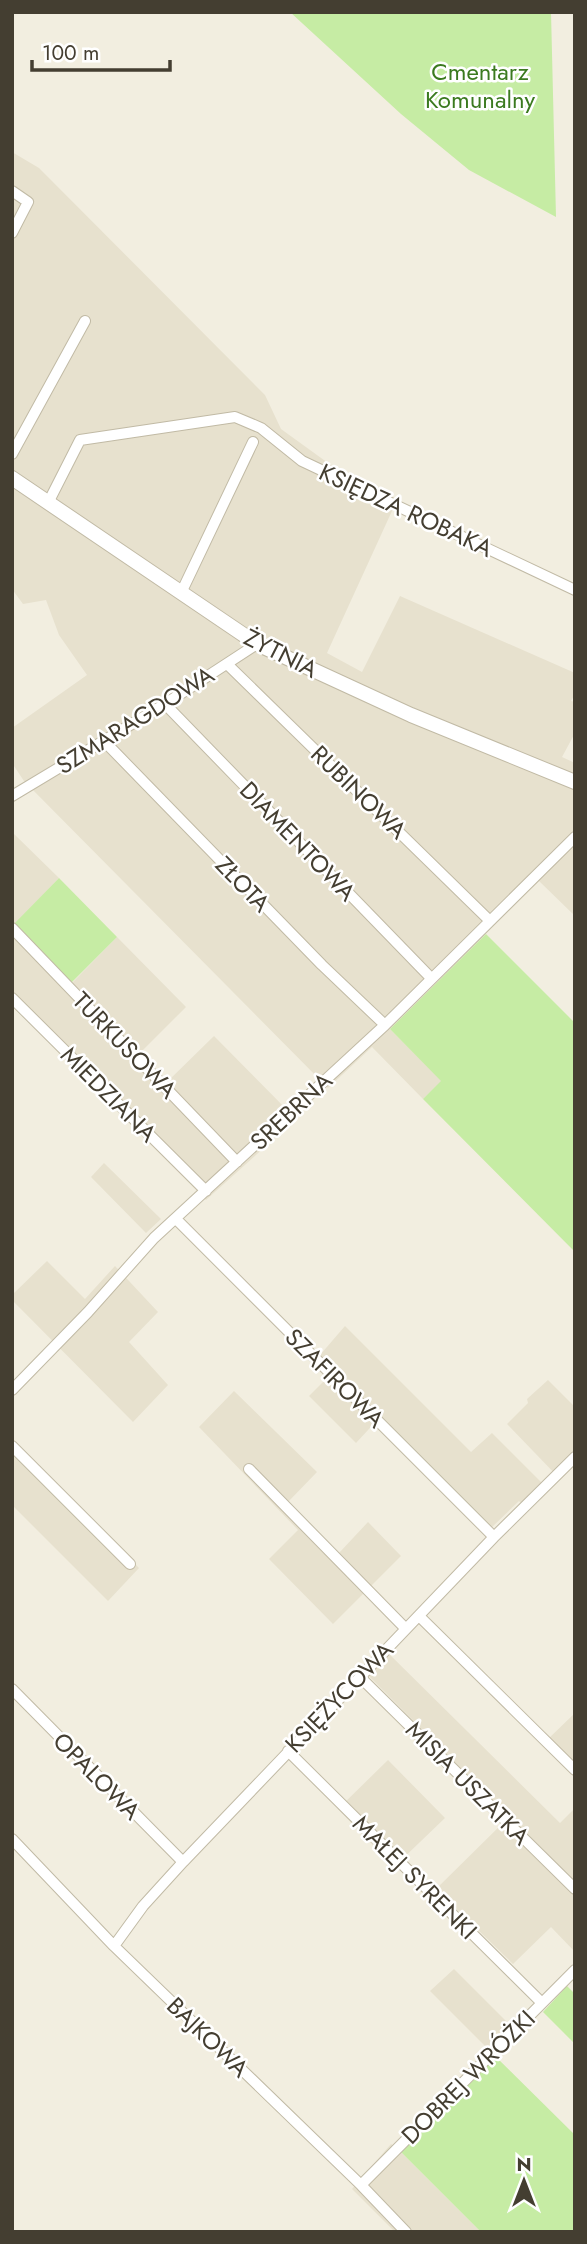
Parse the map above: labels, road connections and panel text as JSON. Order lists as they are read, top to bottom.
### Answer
{
  "streets": {
    "street": [
      "KSIĘDZA ROBAKA",
      "ŻYTNIA",
      "SZMARAGDOWA",
      "RUBINOWA",
      "DIAMENTOWA",
      "ZŁOTA",
      "TURKUSOWA",
      "MIEDZIANA",
      "SREBRNA",
      "SZAFIROWA",
      "KSIĘŻYCOWA",
      "OPALOWA",
      "MISIA USZATKA",
      "MAŁEJ SYRENKI",
      "BAJKOWA",
      "DOBREJ WRÓŻKI"
    ]
  },
  "crossings": [
    ["KSIĘDZA ROBAKA", "ŻYTNIA"],
    ["ŻYTNIA", "SZMARAGDOWA"],
    ["SZMARAGDOWA", "RUBINOWA"],
    ["SZMARAGDOWA", "DIAMENTOWA"],
    ["SZMARAGDOWA", "ZŁOTA"],
    ["RUBINOWA", "SREBRNA"],
    ["DIAMENTOWA", "SREBRNA"],
    ["ZŁOTA", "SREBRNA"],
    ["TURKUSOWA", "SREBRNA"],
    ["MIEDZIANA", "SREBRNA"],
    ["SREBRNA", "SZAFIROWA"],
    ["SZAFIROWA", "KSIĘŻYCOWA"],
    ["KSIĘŻYCOWA", "OPALOWA"],
    ["KSIĘŻYCOWA", "MISIA USZATKA"],
    ["KSIĘŻYCOWA", "MAŁEJ SYRENKI"],
    ["KSIĘŻYCOWA", "BAJKOWA"],
    ["MAŁEJ SYRENKI", "DOBREJ WRÓŻKI"],
    ["BAJKOWA", "DOBREJ WRÓŻKI"]
  ],
  "parks": ["Cmentarz Komunalny"],
  "scale_bar": "100 m",
  "north": "top"
}
